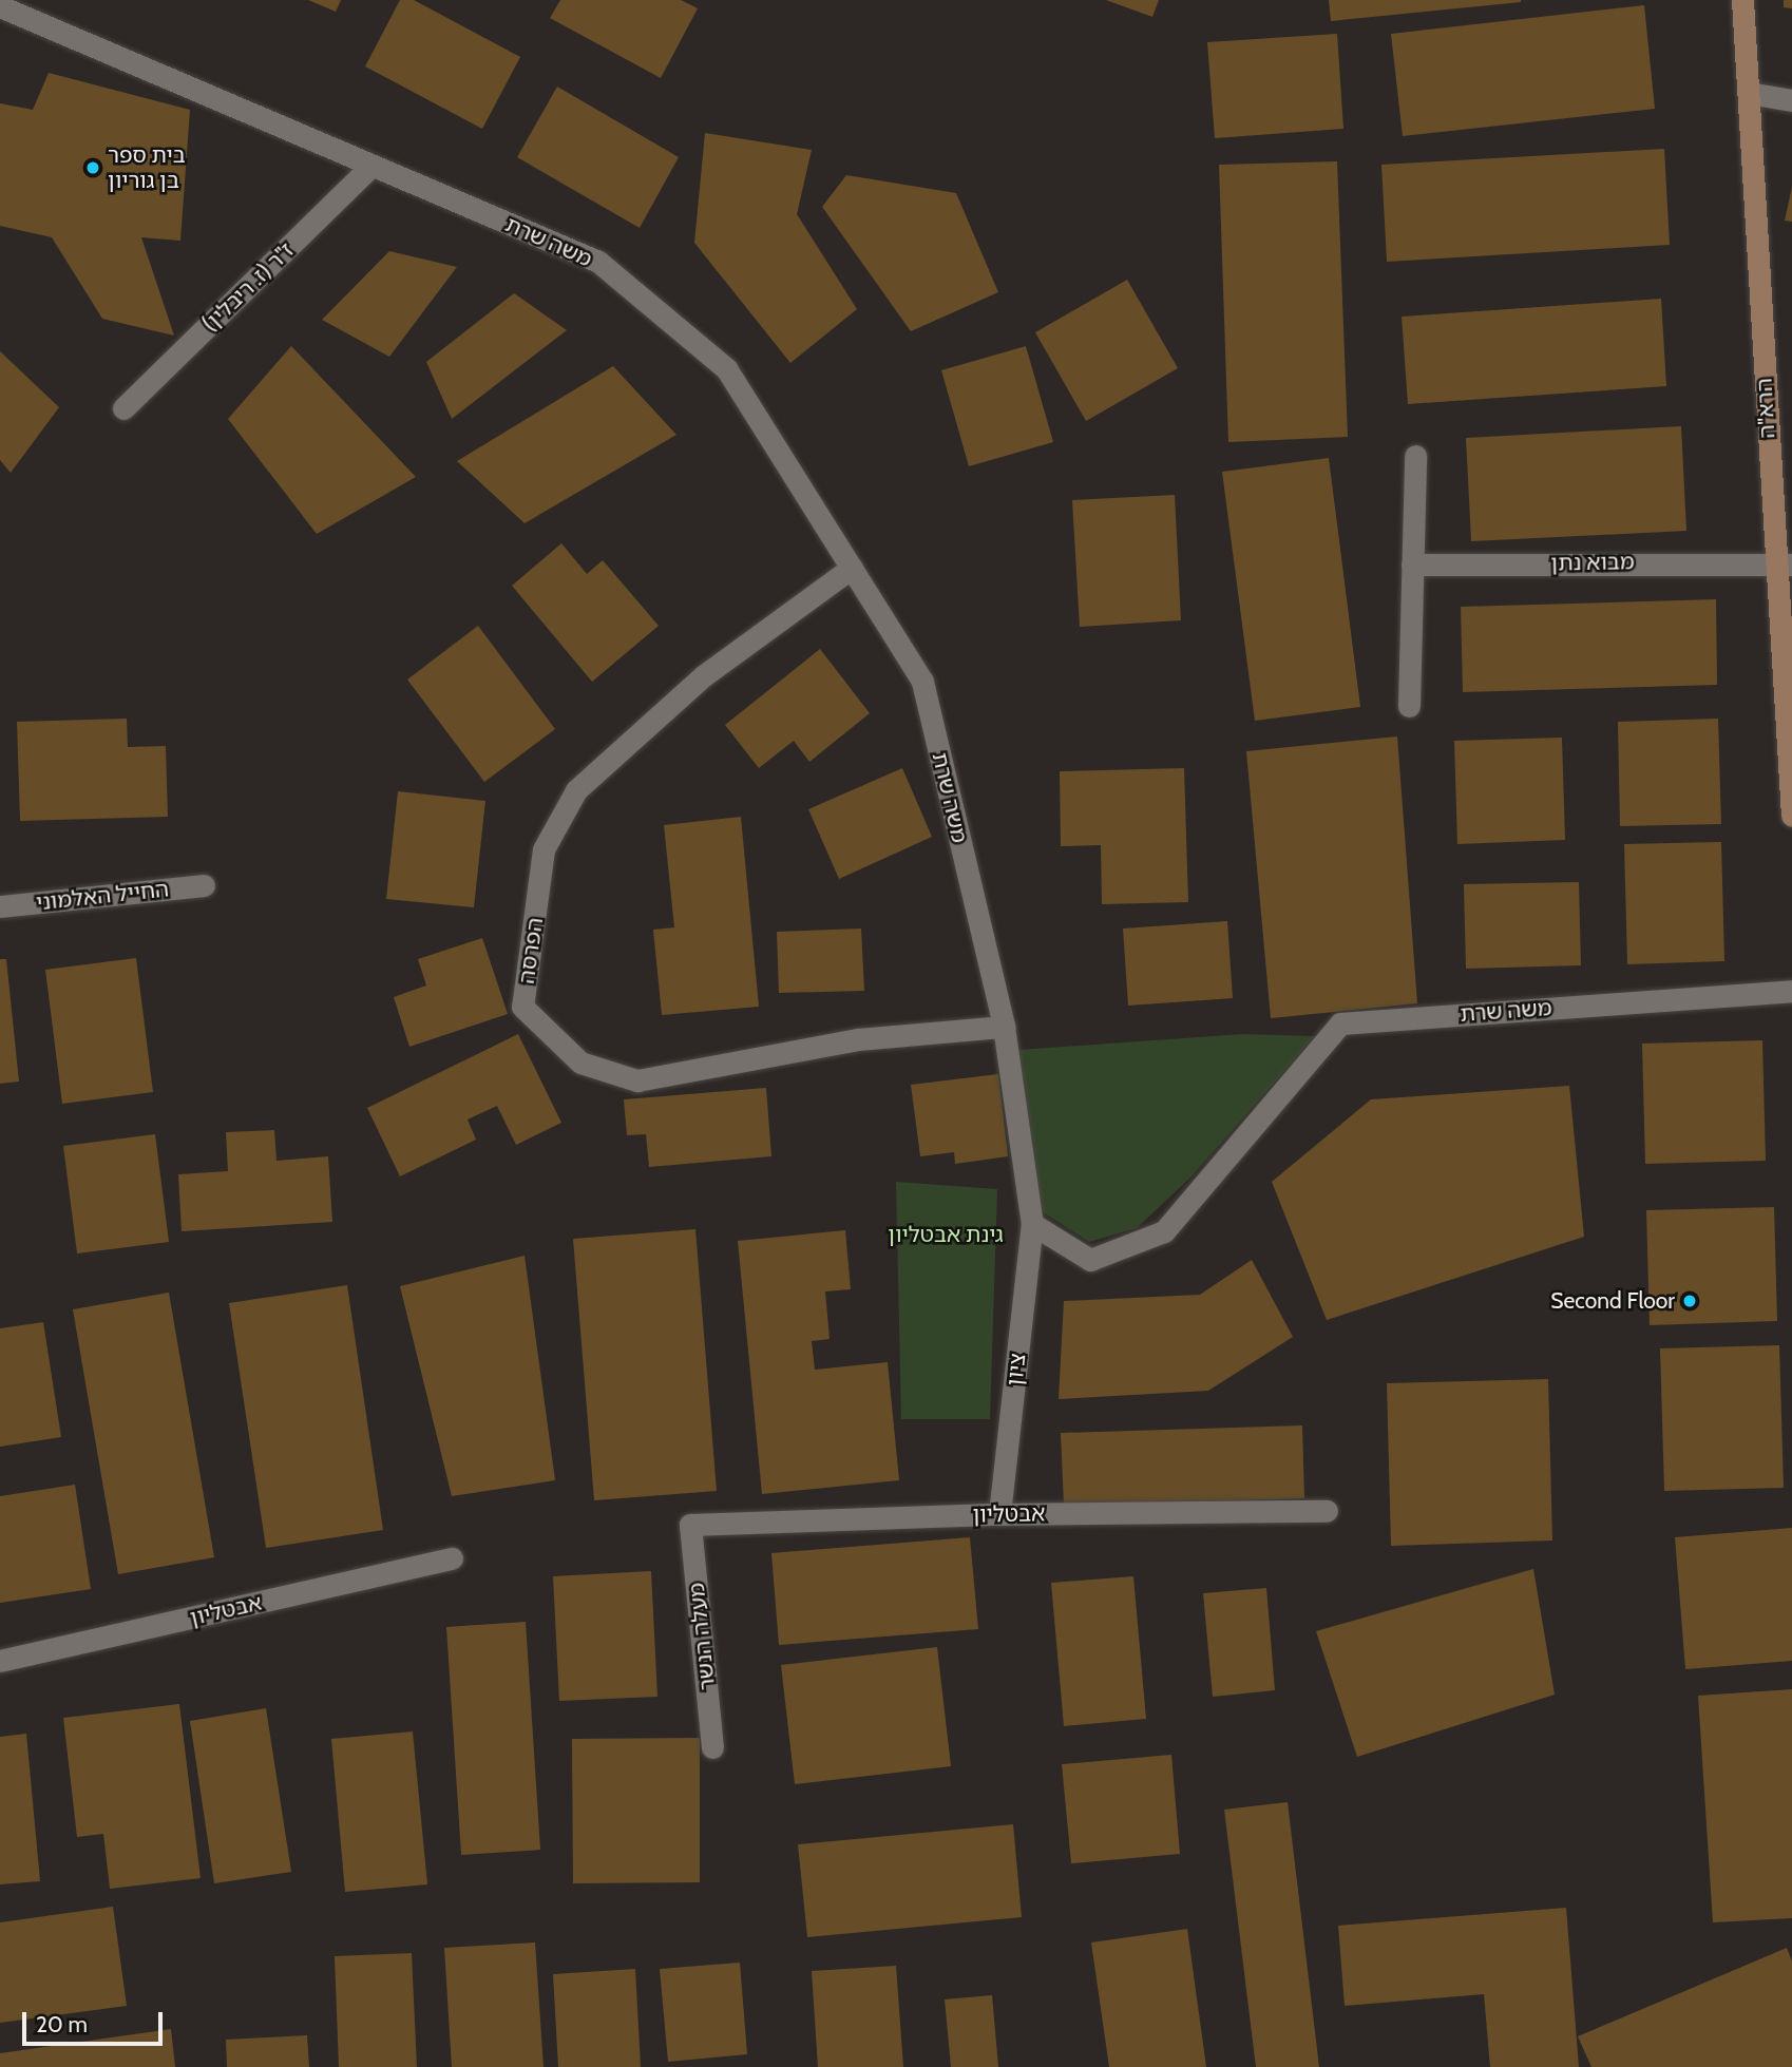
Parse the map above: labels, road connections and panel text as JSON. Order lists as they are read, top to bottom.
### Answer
{
  "streets": {
    "street": [
      "משה שרת",
      "ז\"ר (ז. ריבלין)",
      "הרא\"ה",
      "מבוא נתן",
      "החייל האלמוני",
      "הפרסה",
      "ציון",
      "אבטליון",
      "מעלה הנשר"
    ]
  },
  "crossings": [
    ["משה שרת", "ז\"ר (ז. ריבלין)"],
    ["משה שרת", "הפרסה"],
    ["משה שרת", "ציון"],
    ["הרא\"ה", "מבוא נתן"],
    ["ציון", "אבטליון"],
    ["אבטליון", "מעלה הנשר"]
  ],
  "parks": ["גינת אבטליון"],
  "places": ["בית ספר בן גוריון", "Second Floor"],
  "scale_bar": "20 m"
}
